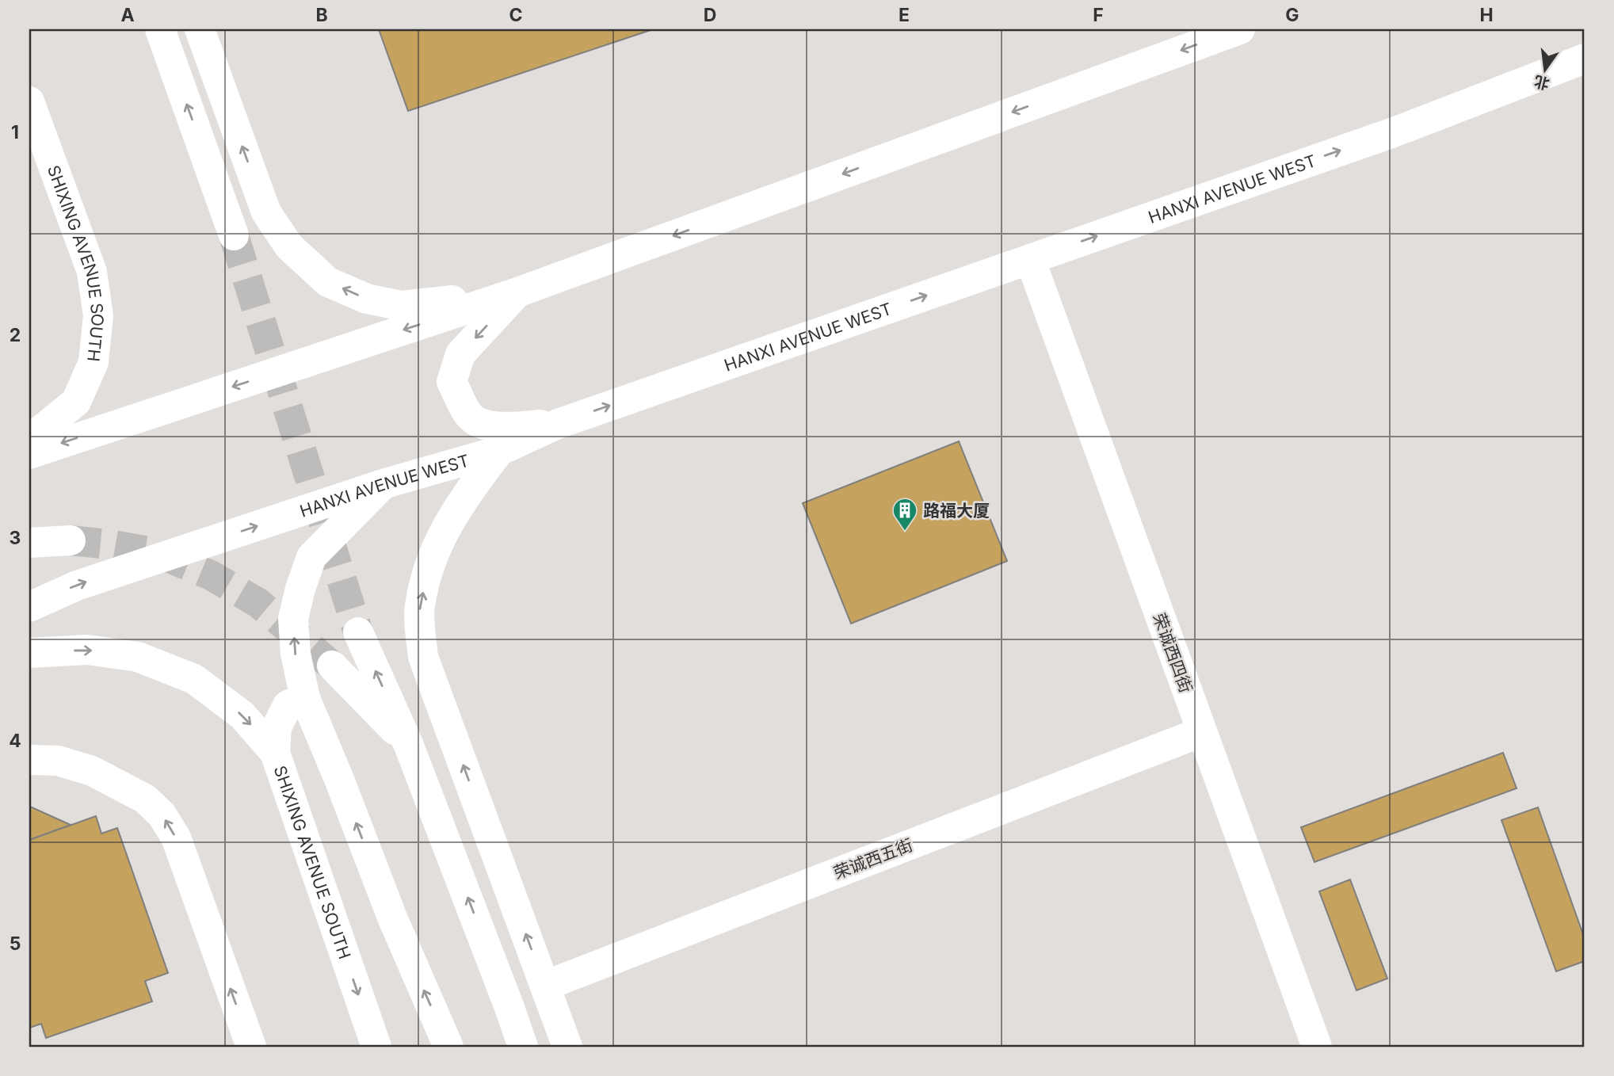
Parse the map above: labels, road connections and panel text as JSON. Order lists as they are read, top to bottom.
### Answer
{
  "streets": {
    "main road": [
      "HANXI AVENUE WEST",
      "SHIXING AVENUE SOUTH",
      "荣诚西四街",
      "荣诚西五街"
    ]
  },
  "crossings": [
    ["HANXI AVENUE WEST", "荣诚西四街"],
    ["荣诚西四街", "荣诚西五街"]
  ],
  "places": {
    "building": ["路福大厦"]
  },
  "north": "bottom",
  "grid": {
    "columns": [
      "A",
      "B",
      "C",
      "D",
      "E",
      "F",
      "G",
      "H"
    ],
    "rows": [
      "1",
      "2",
      "3",
      "4",
      "5"
    ]
  }
}
